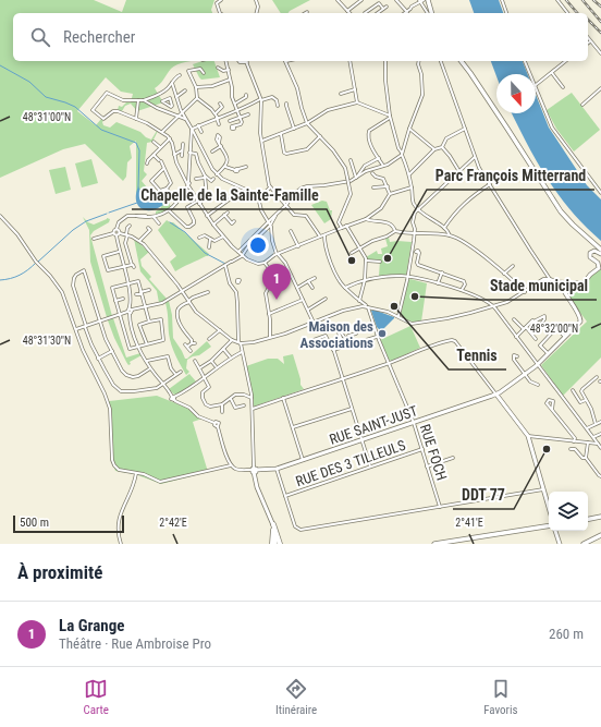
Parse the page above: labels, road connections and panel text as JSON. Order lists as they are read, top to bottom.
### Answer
{
  "streets": {
    "street": ["RUE SAINT-JUST", "RUE FOCH", "RUE DES 3 TILLEULS"]
  },
  "crossings": [
    ["RUE SAINT-JUST", "RUE FOCH"],
    ["RUE FOCH", "RUE DES 3 TILLEULS"]
  ],
  "places": [
    "Parc François Mitterrand",
    "Chapelle de la Sainte-Famille",
    "Stade municipal",
    "Tennis",
    "Maison des Associations",
    "DDT 77"
  ],
  "scale_bar": "500 m",
  "north": "bottom",
  "page": {
    "search": "Rechercher",
    "pins": "1",
    "scale": "500 m",
    "heading": "À proximité",
    "list": [
      {
        "mark": "1",
        "name": "La Grange",
        "note": "Théâtre · Rue Ambroise Pro",
        "value": "260 m"
      }
    ],
    "nav": ["Carte", "Itinéraire", "Favoris"]
  },
  "coordinates": [
    "48°31'00\"N",
    "48°32'00\"N",
    "48°31'30\"N",
    "2°42'E",
    "2°41'E"
  ]
}
